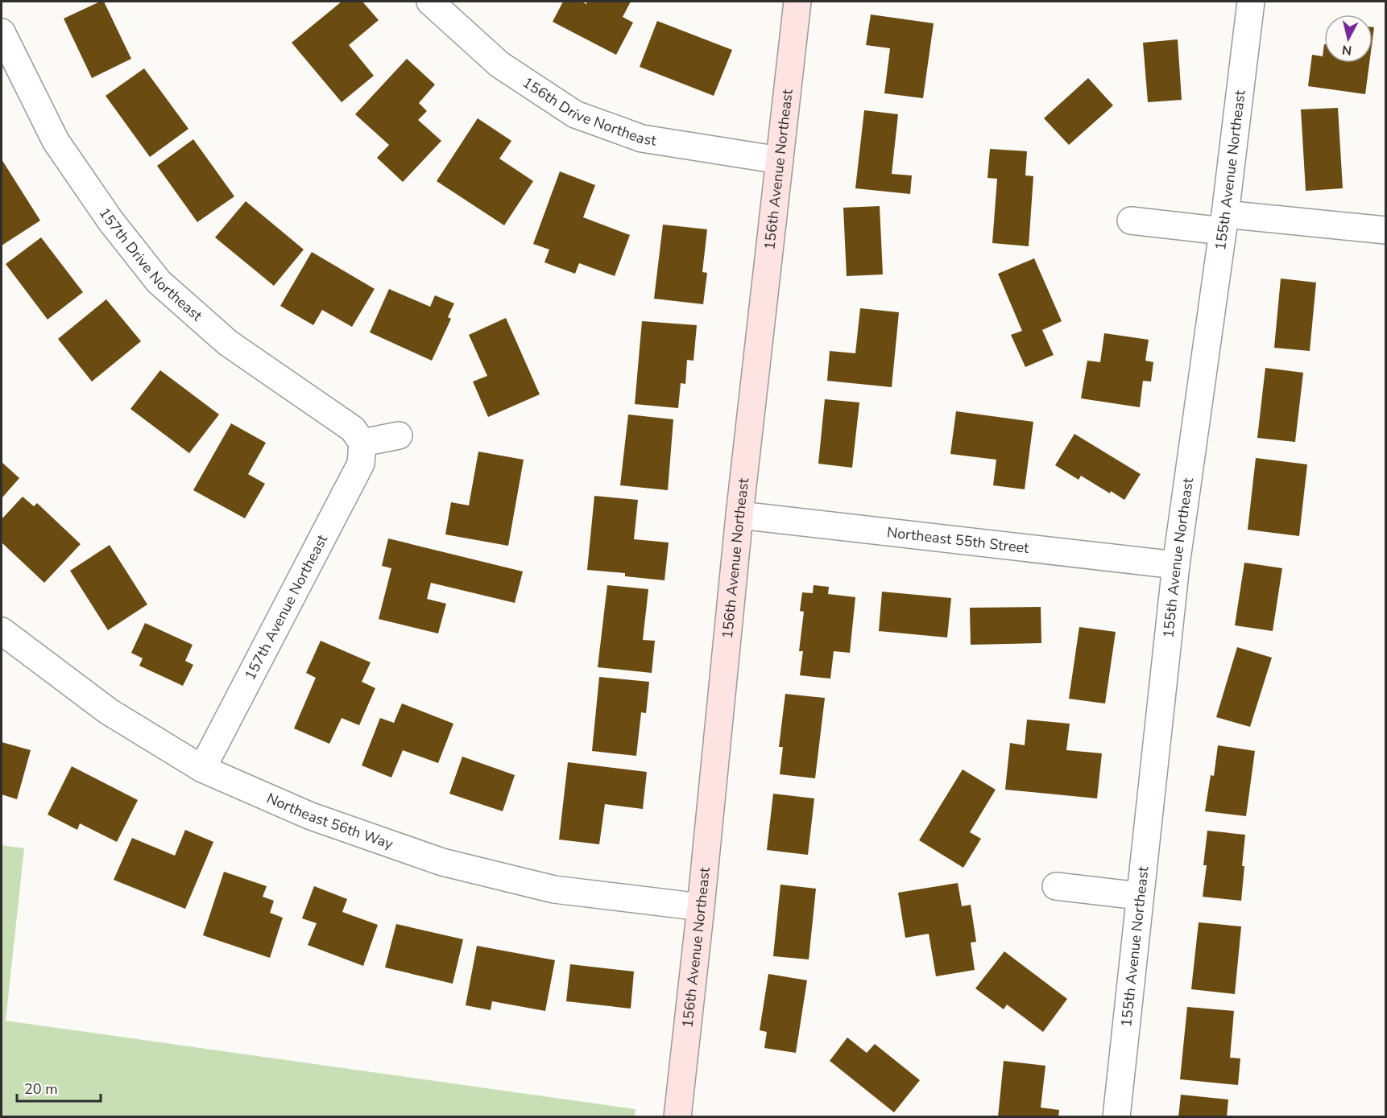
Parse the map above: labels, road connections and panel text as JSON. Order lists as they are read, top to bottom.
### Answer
{
  "streets": {
    "street": [
      "156th Drive Northeast",
      "156th Avenue Northeast",
      "155th Avenue Northeast",
      "157th Drive Northeast",
      "Northeast 55th Street",
      "157th Avenue Northeast",
      "Northeast 56th Way"
    ]
  },
  "crossings": [
    ["156th Drive Northeast", "156th Avenue Northeast"],
    ["156th Avenue Northeast", "Northeast 55th Street"],
    ["156th Avenue Northeast", "Northeast 56th Way"],
    ["155th Avenue Northeast", "Northeast 55th Street"],
    ["157th Drive Northeast", "157th Avenue Northeast"],
    ["157th Avenue Northeast", "Northeast 56th Way"]
  ],
  "scale_bar": "20 m",
  "north": "bottom"
}
